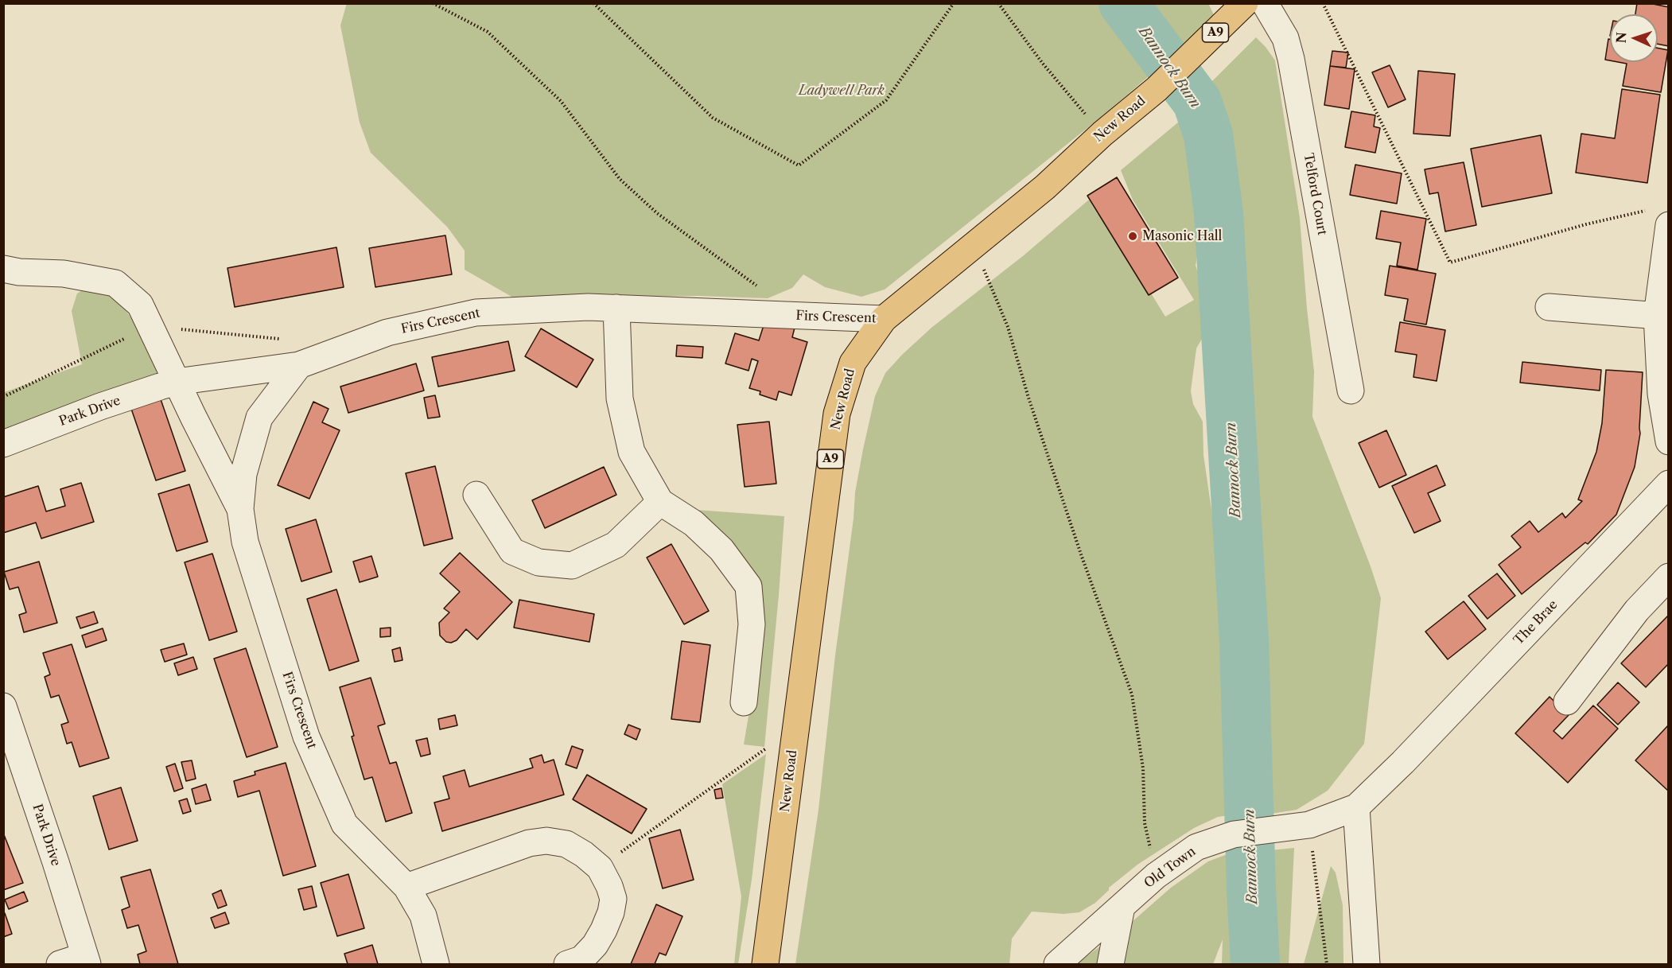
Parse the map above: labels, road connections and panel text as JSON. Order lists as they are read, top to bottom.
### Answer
{
  "streets": {
    "main road": ["A9", "New Road"],
    "street": [
      "Telford Court",
      "Firs Crescent",
      "Park Drive",
      "The Brae",
      "Old Town"
    ]
  },
  "crossings": [
    ["New Road", "Firs Crescent"],
    ["Firs Crescent", "Park Drive"],
    ["The Brae", "Old Town"]
  ],
  "water": ["Bannock Burn"],
  "parks": ["Ladywell Park"],
  "places": ["Masonic Hall"],
  "north": "left"
}
